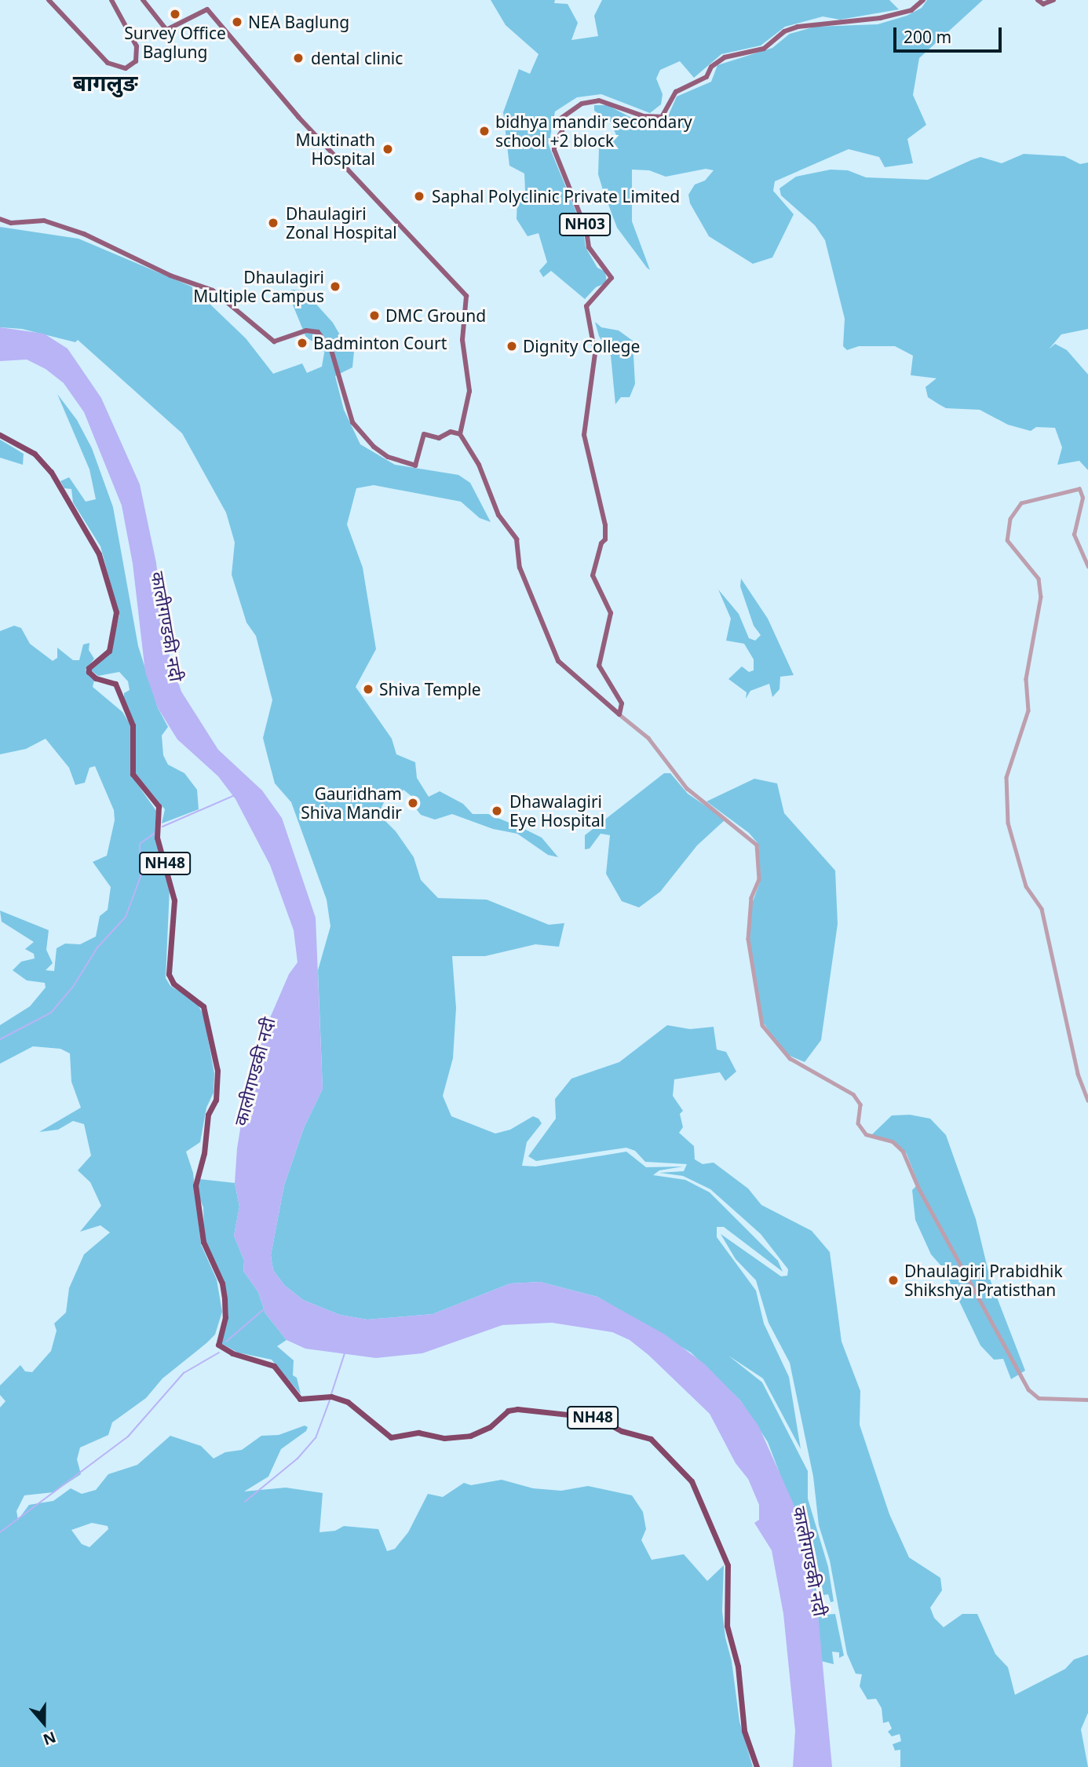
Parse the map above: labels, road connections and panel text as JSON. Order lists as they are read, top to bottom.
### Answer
{
  "streets": {
    "highway": ["NH48"],
    "main road": ["NH03"]
  },
  "districts": ["बागलुङ"],
  "water": ["कालीगण्डकी नदी"],
  "places": [
    "Survey Office Baglung",
    "NEA Baglung",
    "dental clinic",
    "bidhya mandir secondary school +2 block",
    "Muktinath Hospital",
    "Saphal Polyclinic Private Limited",
    "Dhaulagiri Zonal Hospital",
    "Dhaulagiri Multiple Campus",
    "DMC Ground",
    "Badminton Court",
    "Dignity College",
    "Shiva Temple",
    "Gauridham Shiva Mandir",
    "Dhawalagiri Eye Hospital",
    "Dhaulagiri Prabidhik Shikshya Pratisthan"
  ],
  "scale_bar": "200 m",
  "north": "bottom"
}
